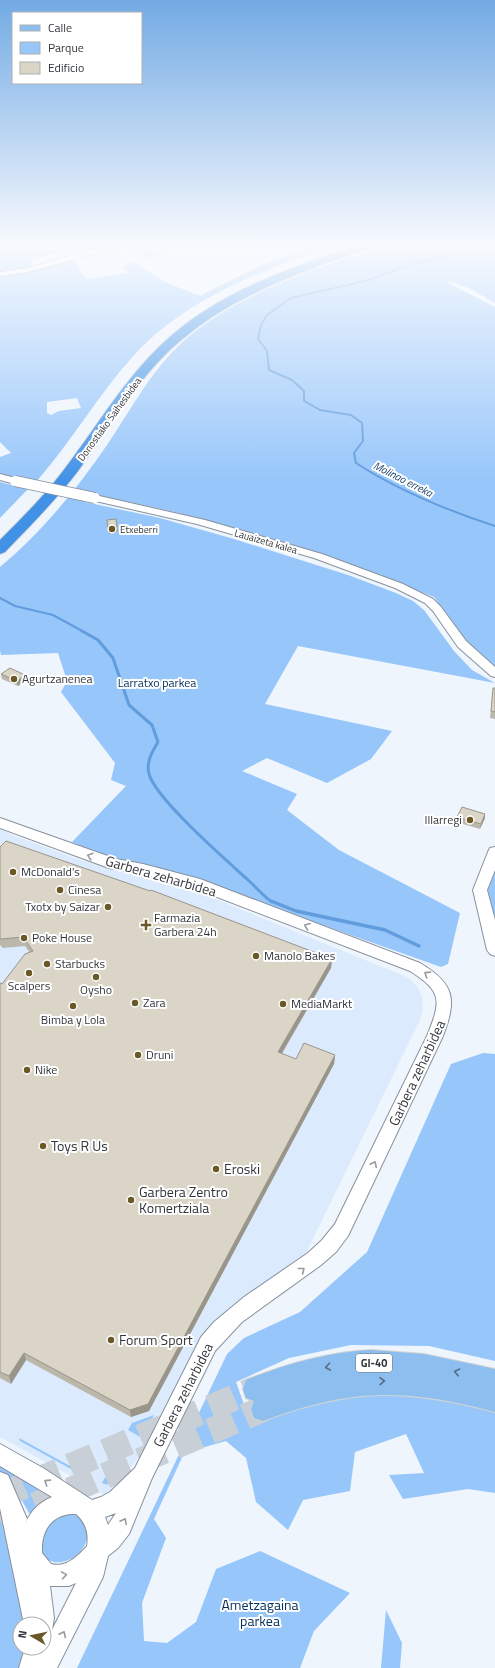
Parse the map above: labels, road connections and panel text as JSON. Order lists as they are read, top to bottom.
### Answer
{
  "streets": {
    "highway": ["Donostiako Saihesbidea"],
    "main road": ["GI-40"],
    "street": ["Lauaizeta kalea", "Garbera zeharbidea"]
  },
  "water": ["Molinao erreka"],
  "parks": ["Larratxo parkea", "Ametzagaina parkea"],
  "places": {
    "other": [
      "Etxeberri",
      "Agurtzanenea",
      "Illarregi",
      "McDonald's",
      "Cinesa",
      "Txotx by Saizar",
      "Poke House",
      "Manolo Bakes",
      "Starbucks",
      "Scalpers",
      "Oysho",
      "Zara",
      "MediaMarkt",
      "Bimba y Lola",
      "Druni",
      "Nike",
      "Toys R Us",
      "Eroski",
      "Garbera Zentro Komertziala",
      "Forum Sport"
    ],
    "health": ["Farmazia Garbera 24h"]
  },
  "legend": ["Calle", "Parque", "Edificio"],
  "north": "left"
}
